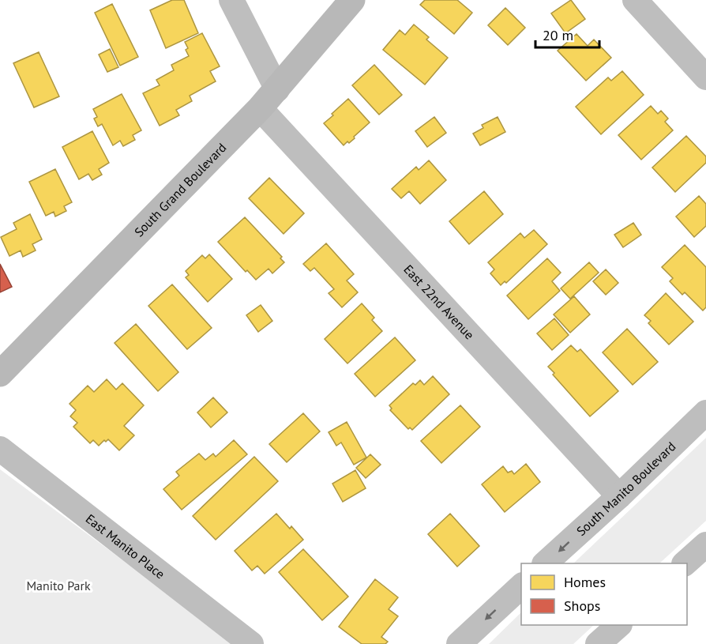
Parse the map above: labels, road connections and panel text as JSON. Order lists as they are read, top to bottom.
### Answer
{
  "streets": {
    "main road": ["South Grand Boulevard"],
    "street": ["East 22nd Avenue", "South Manito Boulevard", "East Manito Place"]
  },
  "crossings": [
    ["South Grand Boulevard", "East 22nd Avenue"],
    ["East 22nd Avenue", "South Manito Boulevard"]
  ],
  "one_way": ["South Manito Boulevard"],
  "parks": ["Manito Park"],
  "legend": ["Homes", "Shops"],
  "scale_bar": "20 m"
}
